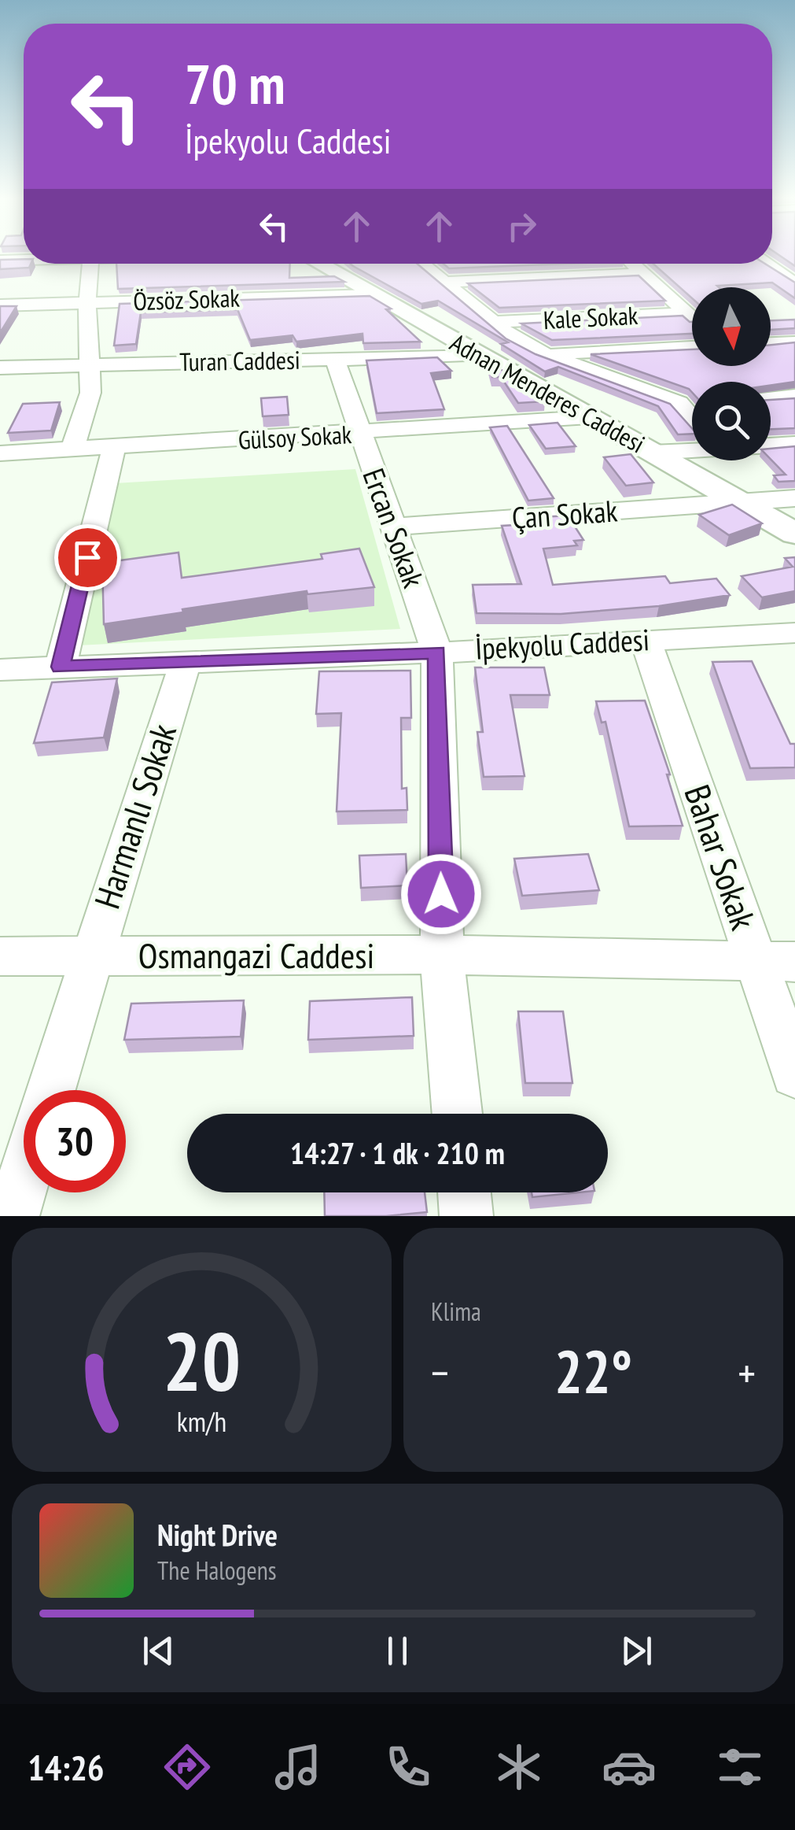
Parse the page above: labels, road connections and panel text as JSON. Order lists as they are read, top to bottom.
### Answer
{
  "streets": {
    "street": [
      "Özsöz Sokak",
      "Kale Sokak",
      "Turan Caddesi",
      "Adnan Menderes Caddesi",
      "Gülsoy Sokak",
      "Çan Sokak",
      "Ercan Sokak",
      "İpekyolu Caddesi",
      "Harmanlı Sokak",
      "Bahar Sokak",
      "Osmangazi Caddesi"
    ]
  },
  "crossings": [
    ["Özsöz Sokak", "Adnan Menderes Caddesi"],
    ["Turan Caddesi", "Adnan Menderes Caddesi"],
    ["Turan Caddesi", "Ercan Sokak"],
    ["Adnan Menderes Caddesi", "Gülsoy Sokak"],
    ["Adnan Menderes Caddesi", "Çan Sokak"],
    ["Gülsoy Sokak", "Ercan Sokak"],
    ["Çan Sokak", "Ercan Sokak"],
    ["Ercan Sokak", "İpekyolu Caddesi"],
    ["Ercan Sokak", "Osmangazi Caddesi"],
    ["İpekyolu Caddesi", "Harmanlı Sokak"],
    ["İpekyolu Caddesi", "Bahar Sokak"],
    ["Harmanlı Sokak", "Osmangazi Caddesi"],
    ["Bahar Sokak", "Osmangazi Caddesi"]
  ],
  "north": "bottom",
  "page": {
    "turn": ["70 m", "İpekyolu Caddesi"],
    "limit": "30",
    "trip": "14:27 · 1 dk · 210 m",
    "tile": "Klima",
    "heat": ["−", "22°", "+"],
    "song": ["Night Drive", "The Halogens"],
    "tabs": "14:26",
    "gauge": ["20", "km/h"]
  }
}
